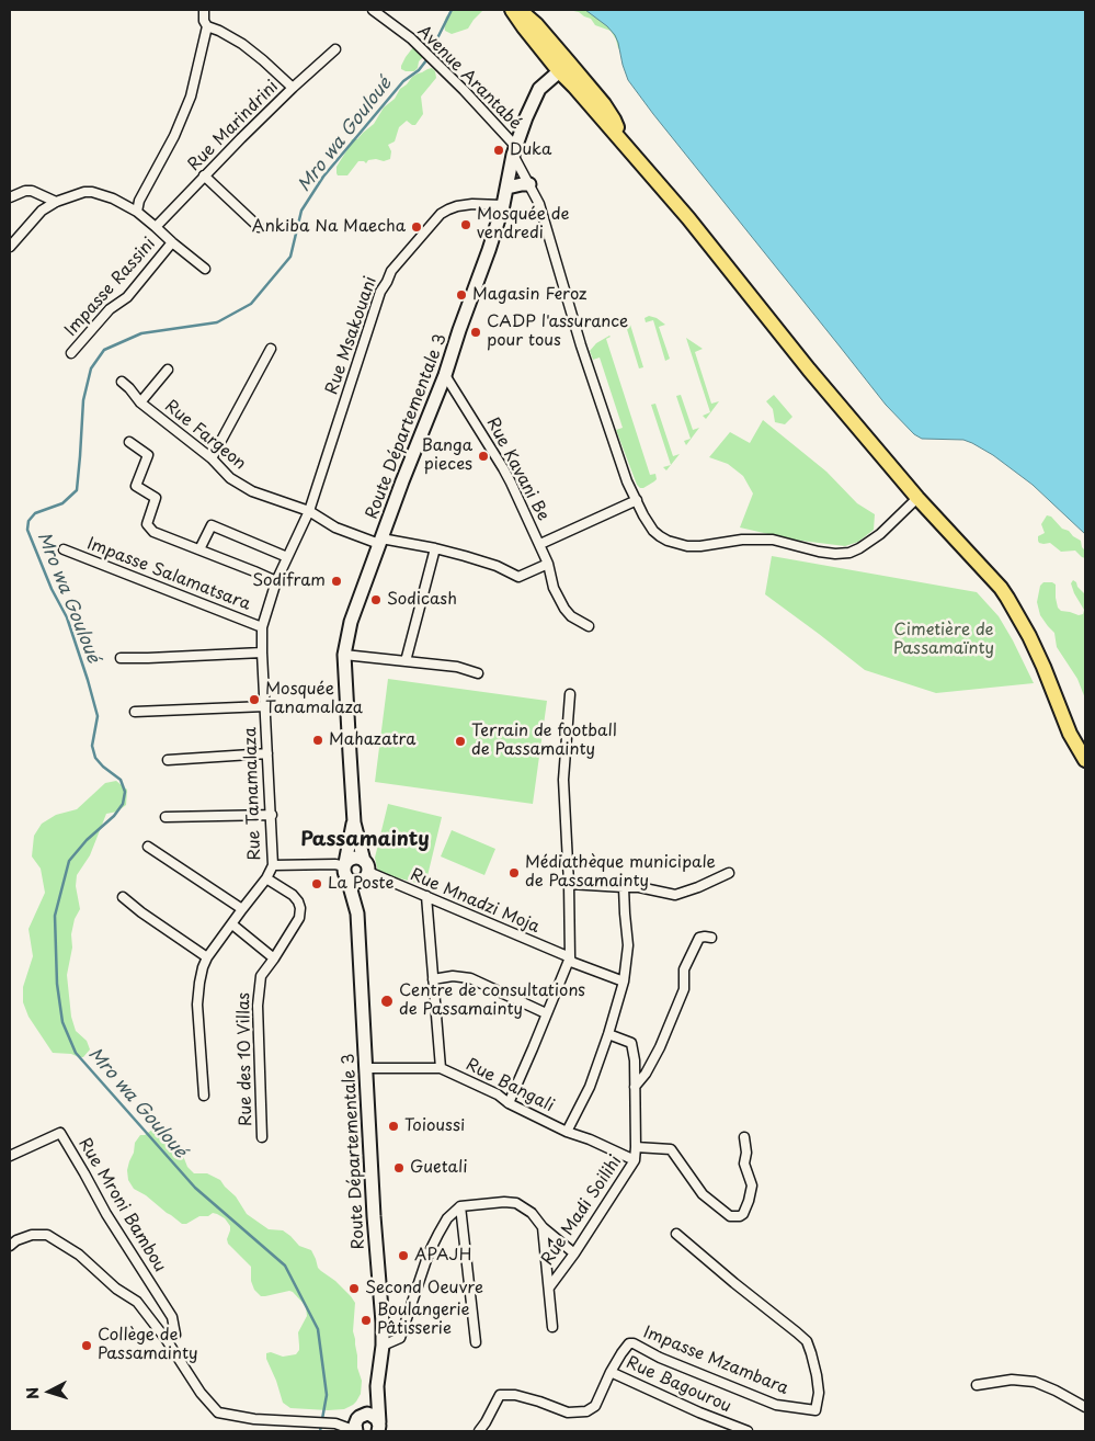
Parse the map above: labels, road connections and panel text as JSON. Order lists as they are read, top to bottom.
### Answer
{
  "streets": {
    "main road": ["Route Départementale 3"],
    "street": [
      "Avenue Arantabé",
      "Rue Marindrini",
      "Impasse Rassini",
      "Rue Msakouani",
      "Rue Fargeon",
      "Rue Kavani Be",
      "Impasse Salamatsara",
      "Rue Tanamalaza",
      "Rue Mnadzi Moja",
      "Rue des 10 Villas",
      "Rue Bangali",
      "Rue Mroni Bambou",
      "Rue Madi Soilihi",
      "Impasse Mzambara",
      "Rue Bagourou"
    ]
  },
  "crossings": [
    ["Avenue Arantabé", "Route Départementale 3"],
    ["Avenue Arantabé", "Rue Kavani Be"],
    ["Rue Msakouani", "Route Départementale 3"],
    ["Rue Msakouani", "Rue Fargeon"],
    ["Rue Msakouani", "Rue Tanamalaza"],
    ["Route Départementale 3", "Rue Fargeon"],
    ["Route Départementale 3", "Rue Kavani Be"],
    ["Route Départementale 3", "Rue Mnadzi Moja"],
    ["Route Départementale 3", "Rue Bangali"],
    ["Rue Fargeon", "Rue Tanamalaza"],
    ["Impasse Salamatsara", "Rue Tanamalaza"],
    ["Rue Tanamalaza", "Rue des 10 Villas"],
    ["Rue Bangali", "Rue Madi Soilihi"],
    ["Impasse Mzambara", "Rue Bagourou"]
  ],
  "districts": ["Passamainty"],
  "water": ["Mro wa Gouloué"],
  "parks": ["Cimetière de Passamaïnty"],
  "places": [
    "Duka",
    "Mosquée de vendredi",
    "Ankiba Na Maecha",
    "Magasin Feroz",
    "CADP l'assurance pour tous",
    "Banga pieces",
    "Sodifram",
    "Sodicash",
    "Mosquée Tanamalaza",
    "Mahazatra",
    "Terrain de football de Passamainty",
    "Médiathèque municipale de Passamainty",
    "La Poste",
    "Centre de consultations de Passamainty",
    "Toioussi",
    "Guetali",
    "APAJH",
    "Second Oeuvre",
    "Boulangerie Pâtisserie",
    "Collège de Passamainty"
  ],
  "north": "left"
}
